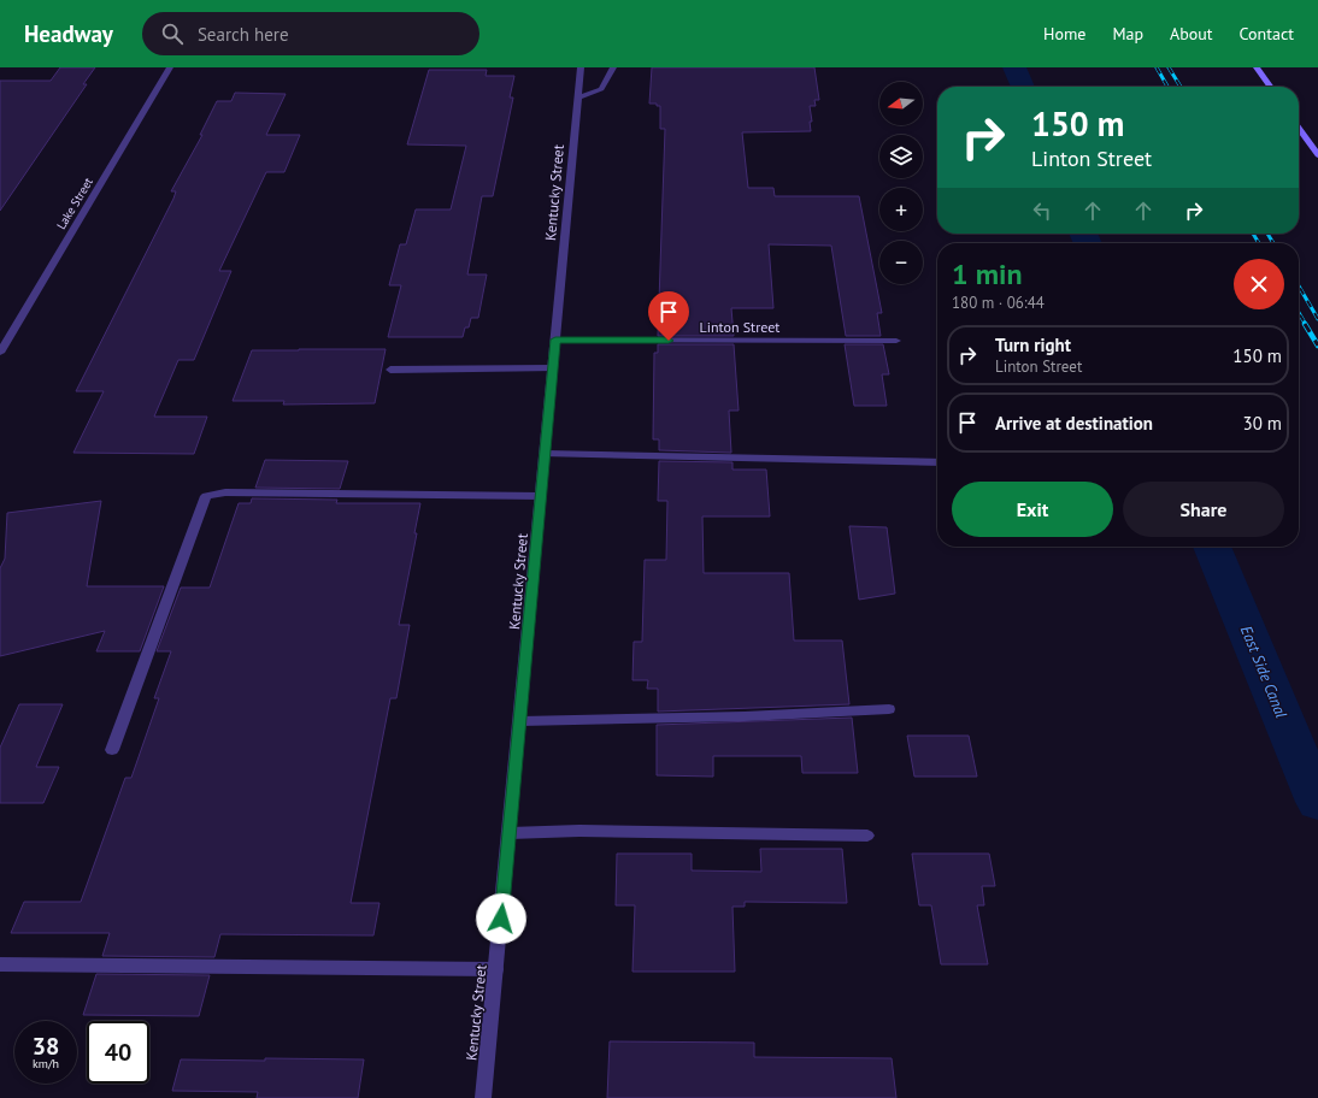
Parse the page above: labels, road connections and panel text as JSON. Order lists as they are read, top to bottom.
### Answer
{
  "streets": {
    "street": ["Kentucky Street", "Lake Street", "Linton Street"]
  },
  "crossings": [
    ["Kentucky Street", "Linton Street"]
  ],
  "water": ["East Side Canal"],
  "north": "left",
  "page": {
    "header": "Headway",
    "search": "Search here",
    "nav": [
      "Home",
      "Map",
      "About",
      "Contact"
    ],
    "map_buttons": ["+", "−"],
    "turn": ["150 m", "Linton Street"],
    "heading": ["1 min", "180 m · 06:44"],
    "list": [
      {
        "name": "Turn right",
        "note": "Linton Street",
        "value": "150 m"
      },
      {
        "name": "Arrive at destination",
        "value": "30 m"
      }
    ],
    "buttons": ["Exit", "Share"],
    "speed": "38 km/h",
    "limit": "40"
  }
}
